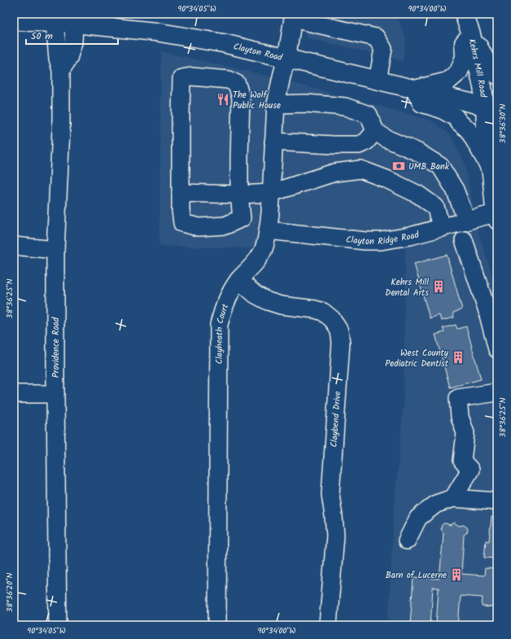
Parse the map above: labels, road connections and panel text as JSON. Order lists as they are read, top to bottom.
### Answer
{
  "streets": {
    "main road": ["Clayton Road", "Kehrs Mill Road"],
    "street": [
      "Clayton Ridge Road",
      "Clayheath Court",
      "Providence Road",
      "Claybend Drive"
    ]
  },
  "crossings": [
    ["Clayton Road", "Kehrs Mill Road"],
    ["Clayton Road", "Clayheath Court"],
    ["Clayton Road", "Providence Road"],
    ["Kehrs Mill Road", "Clayton Ridge Road"],
    ["Clayton Ridge Road", "Clayheath Court"],
    ["Clayheath Court", "Claybend Drive"]
  ],
  "places": {
    "restaurant": ["The Wolf Public House"],
    "bank": ["UMB Bank"],
    "building": ["Kehrs Mill Dental Arts", "West County Pediatric Dentist", "Barn of Lucerne"]
  },
  "scale_bar": "50 m",
  "coordinates": [
    "90°34'05\"W",
    "90°34'00\"W",
    "38°36'30\"N",
    "38°36'25\"N",
    "38°36'20\"N"
  ]
}
